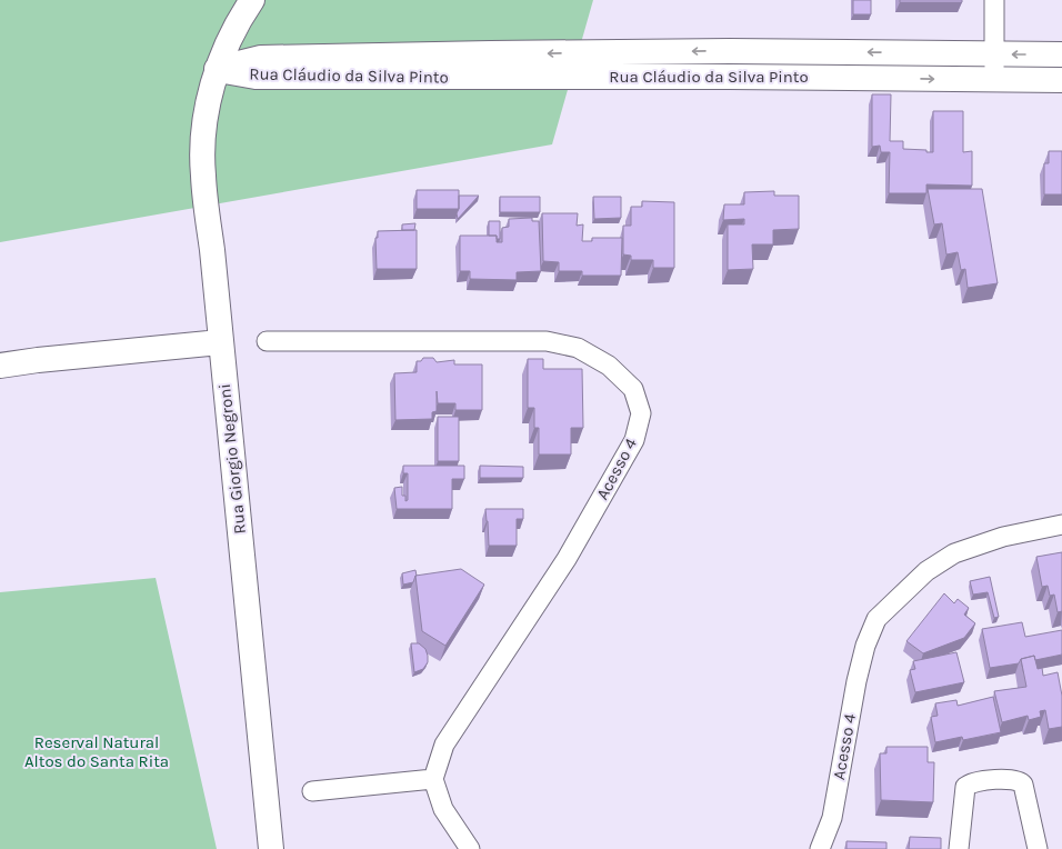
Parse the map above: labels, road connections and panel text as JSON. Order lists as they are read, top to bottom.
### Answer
{
  "streets": {
    "street": ["Rua Cláudio da Silva Pinto", "Rua Giorgio Negroni", "Acesso 4"]
  },
  "crossings": [
    ["Rua Cláudio da Silva Pinto", "Rua Giorgio Negroni"]
  ],
  "parks": ["Reserval Natural Altos do Santa Rita"]
}
